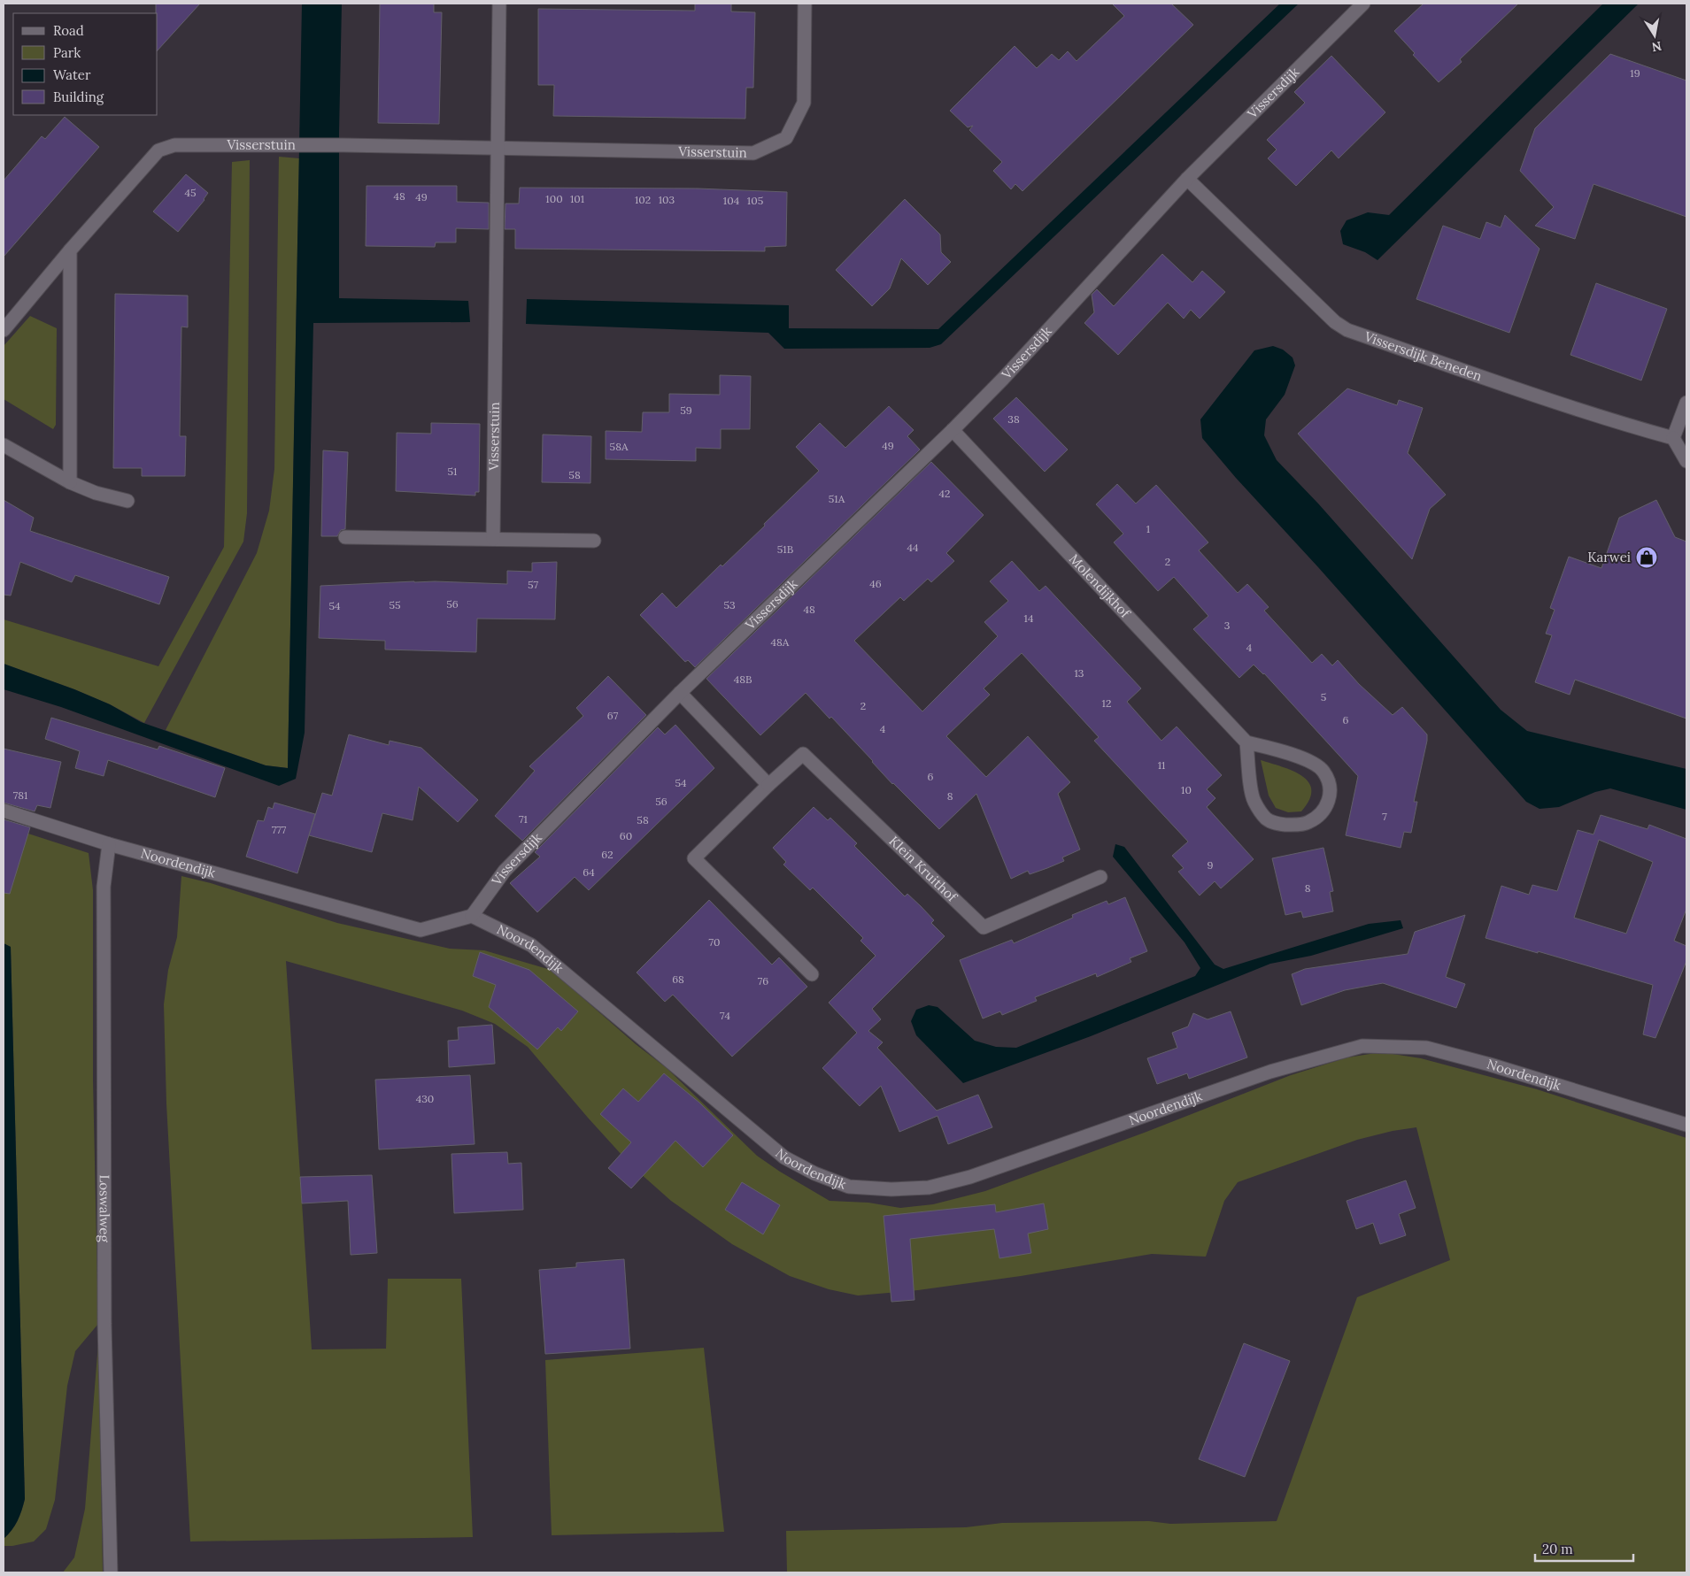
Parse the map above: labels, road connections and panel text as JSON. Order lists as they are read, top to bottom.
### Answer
{
  "streets": {
    "street": [
      "Vissersdijk",
      "Visserstuin",
      "Vissersdijk Beneden",
      "Molendijkhof",
      "Noordendijk",
      "Klein Kruithof",
      "Loswalweg"
    ]
  },
  "crossings": [
    ["Vissersdijk", "Vissersdijk Beneden"],
    ["Vissersdijk", "Molendijkhof"],
    ["Vissersdijk", "Noordendijk"],
    ["Noordendijk", "Loswalweg"]
  ],
  "places": {
    "shop": ["Karwei"]
  },
  "house_numbers": [
    "19",
    "45",
    "48",
    "49",
    "100",
    "101",
    "102",
    "103",
    "104",
    "105",
    "59",
    "38",
    "49",
    "58A",
    "51",
    "58",
    "42",
    "51A",
    "1",
    "44",
    "51B",
    "2",
    "46",
    "57",
    "56",
    "55",
    "53",
    "54",
    "48",
    "14",
    "3",
    "48A",
    "4",
    "13",
    "48B",
    "5",
    "12",
    "2",
    "67",
    "6",
    "4",
    "11",
    "6",
    "54",
    "10",
    "781",
    "8",
    "56",
    "7",
    "71",
    "58",
    "777",
    "60",
    "62",
    "9",
    "64",
    "8",
    "70",
    "68",
    "76",
    "74",
    "430"
  ],
  "legend": [
    "Road",
    "Park",
    "Water",
    "Building"
  ],
  "scale_bar": "20 m",
  "north": "bottom"
}
